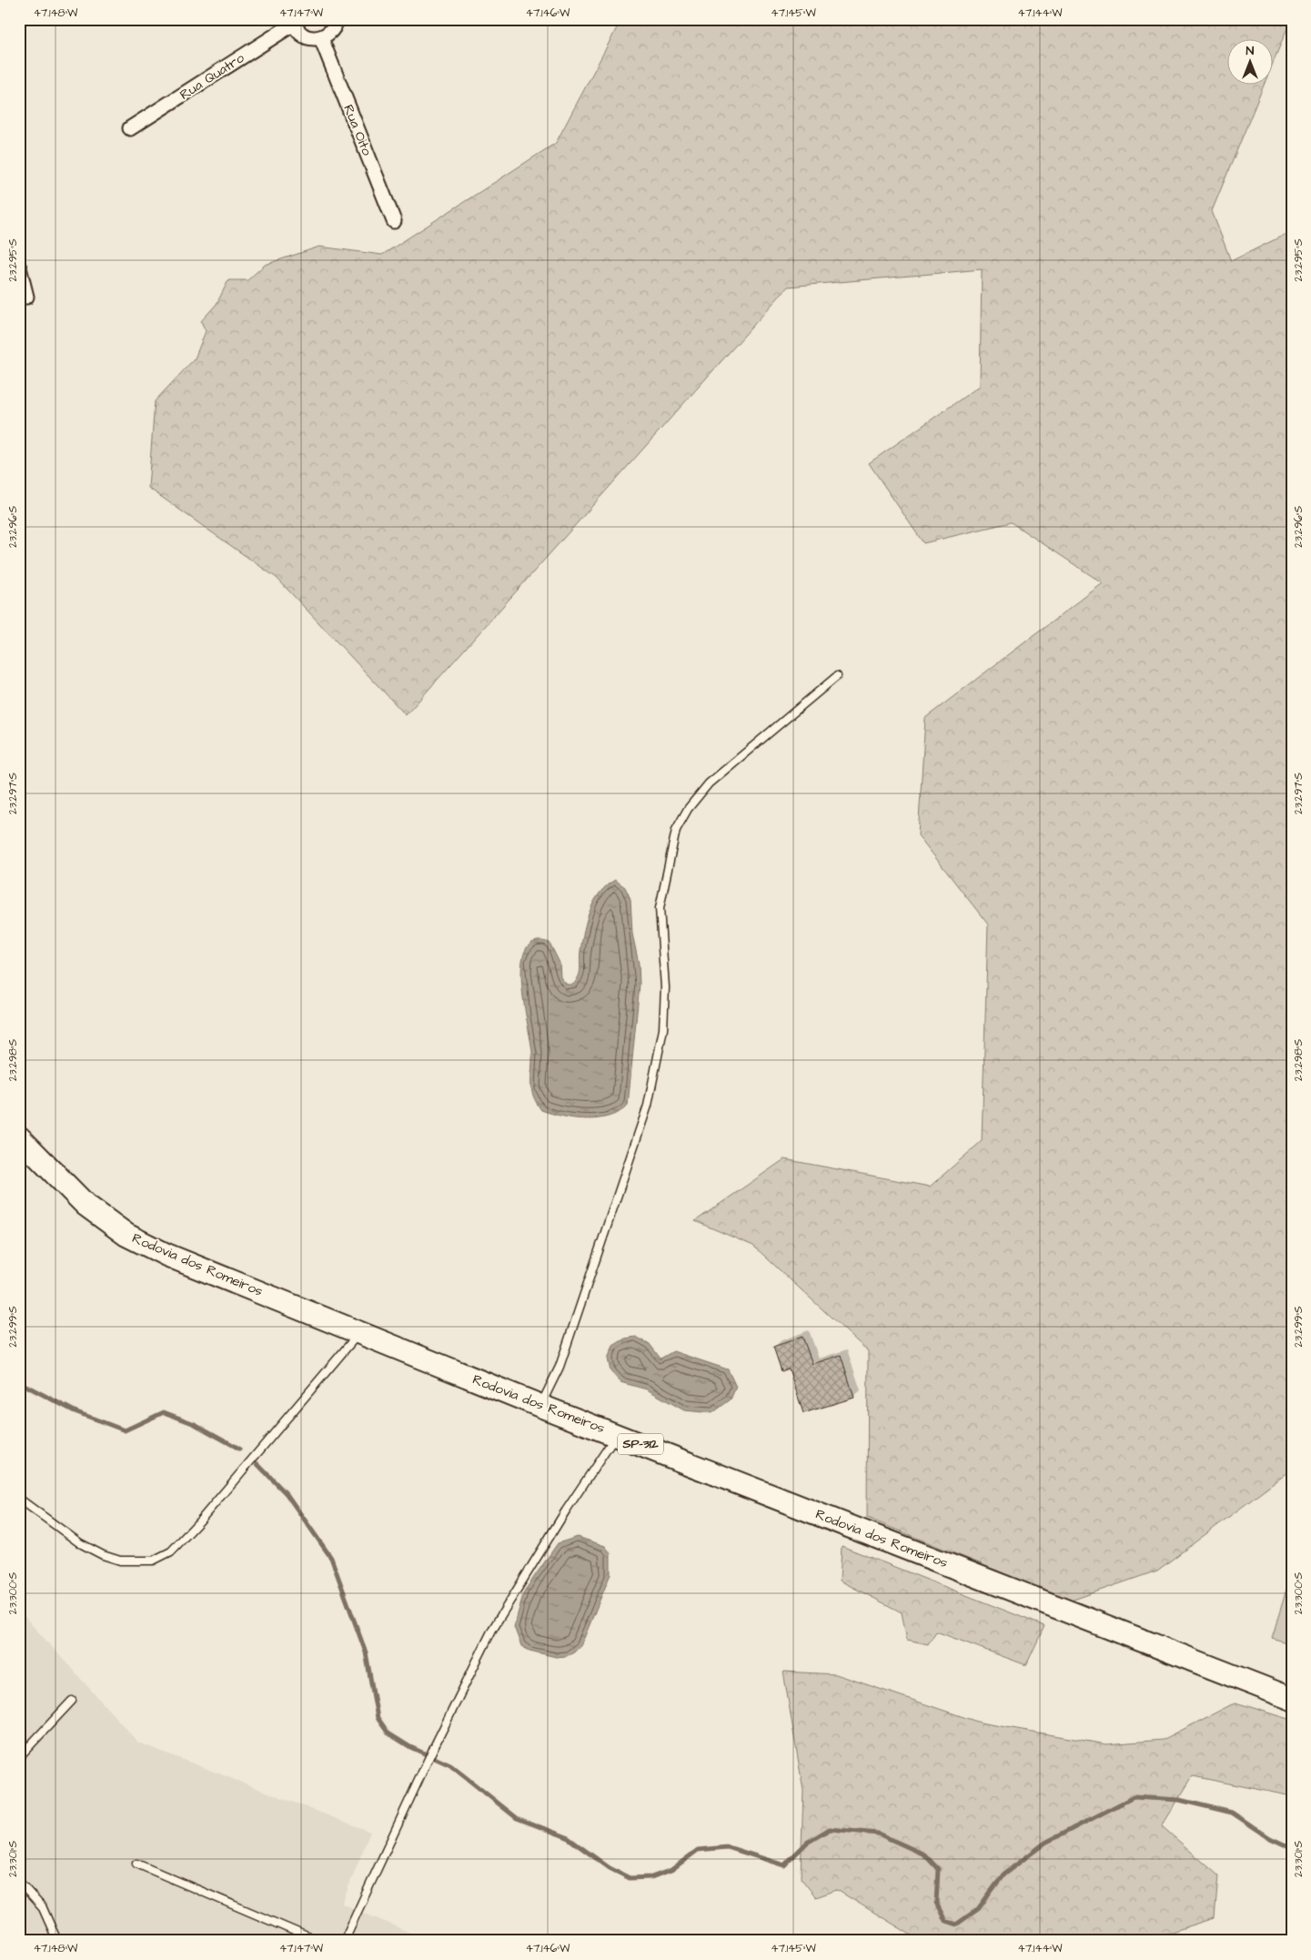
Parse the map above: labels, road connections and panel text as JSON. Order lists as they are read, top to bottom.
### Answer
{
  "streets": {
    "main road": ["Rodovia dos Romeiros", "SP-312"],
    "street": ["Rua Quatro", "Rua Oito"]
  },
  "north": "top",
  "coordinates": [
    "47.148°W",
    "47.147°W",
    "47.146°W",
    "47.145°W",
    "47.144°W",
    "23.295°S",
    "23.296°S",
    "23.297°S",
    "23.298°S",
    "23.299°S",
    "23.300°S",
    "23.301°S"
  ]
}
